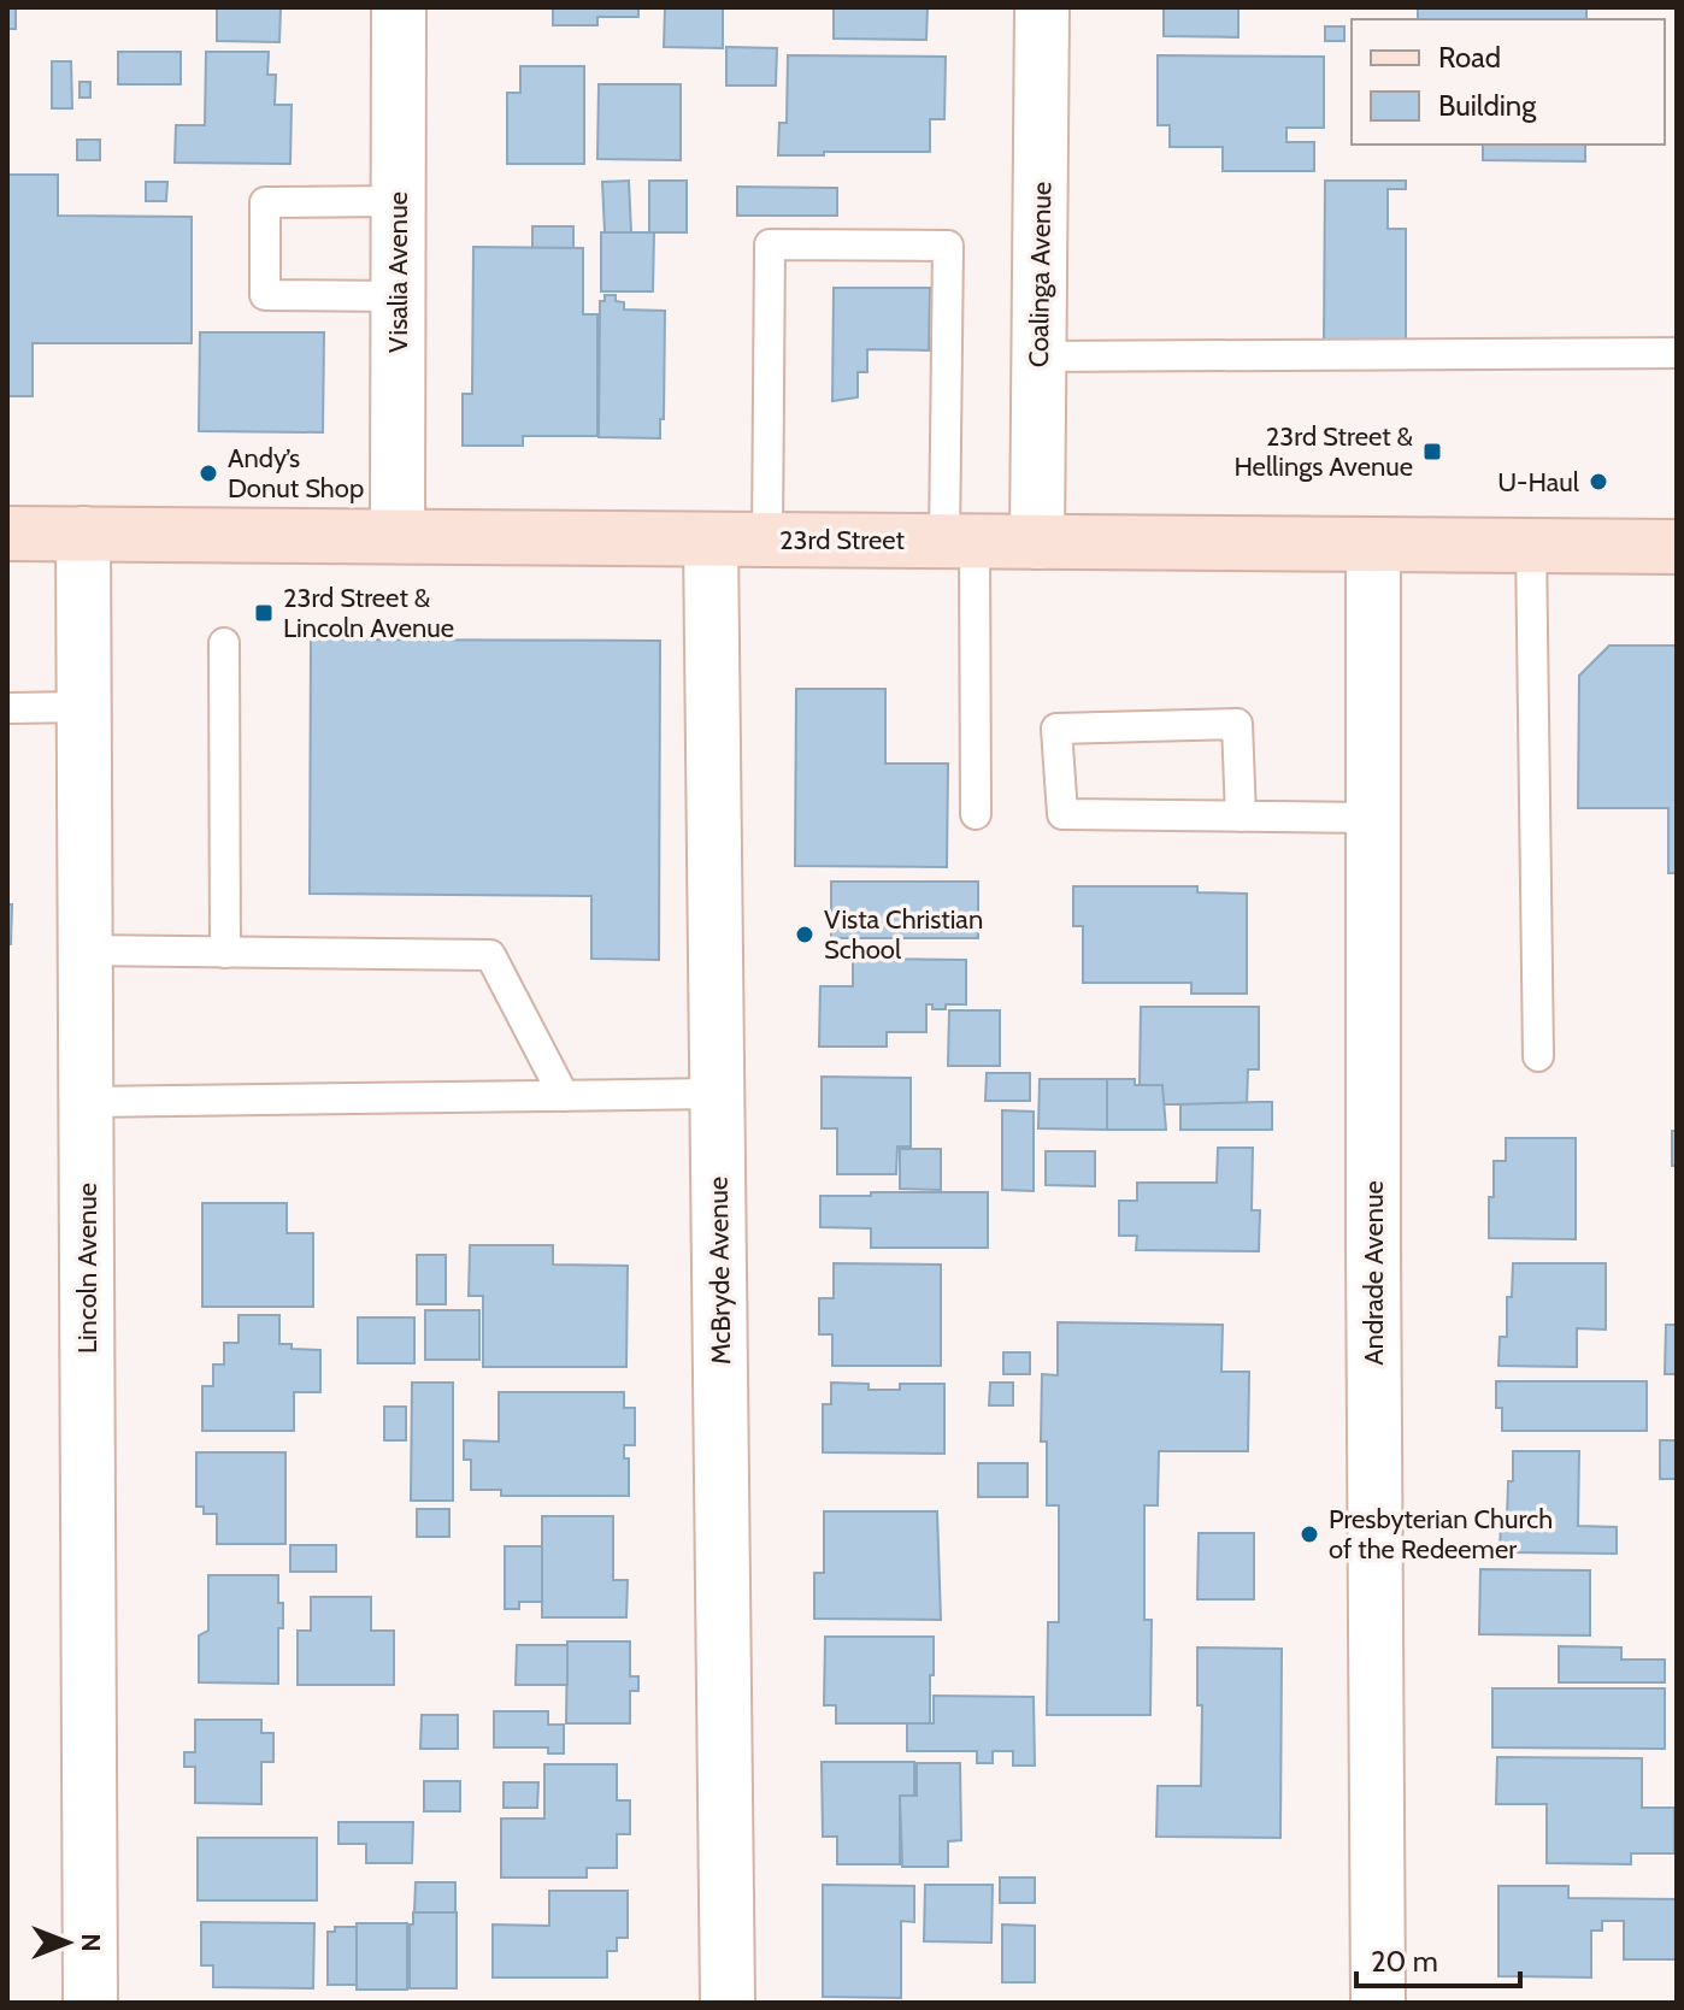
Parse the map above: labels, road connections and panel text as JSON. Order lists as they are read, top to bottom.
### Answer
{
  "streets": {
    "main road": ["23rd Street"],
    "street": [
      "Visalia Avenue",
      "Coalinga Avenue",
      "Lincoln Avenue",
      "McBryde Avenue",
      "Andrade Avenue"
    ]
  },
  "crossings": [
    ["Visalia Avenue", "23rd Street"],
    ["Coalinga Avenue", "23rd Street"],
    ["23rd Street", "Lincoln Avenue"],
    ["23rd Street", "McBryde Avenue"],
    ["23rd Street", "Andrade Avenue"]
  ],
  "places": {
    "transit": ["23rd Street & Hellings Avenue", "23rd Street & Lincoln Avenue"],
    "other": [
      "Andy’s Donut Shop",
      "U-Haul",
      "Vista Christian School",
      "Presbyterian Church of the Redeemer"
    ]
  },
  "legend": ["Road", "Building"],
  "scale_bar": "20 m",
  "north": "right"
}
